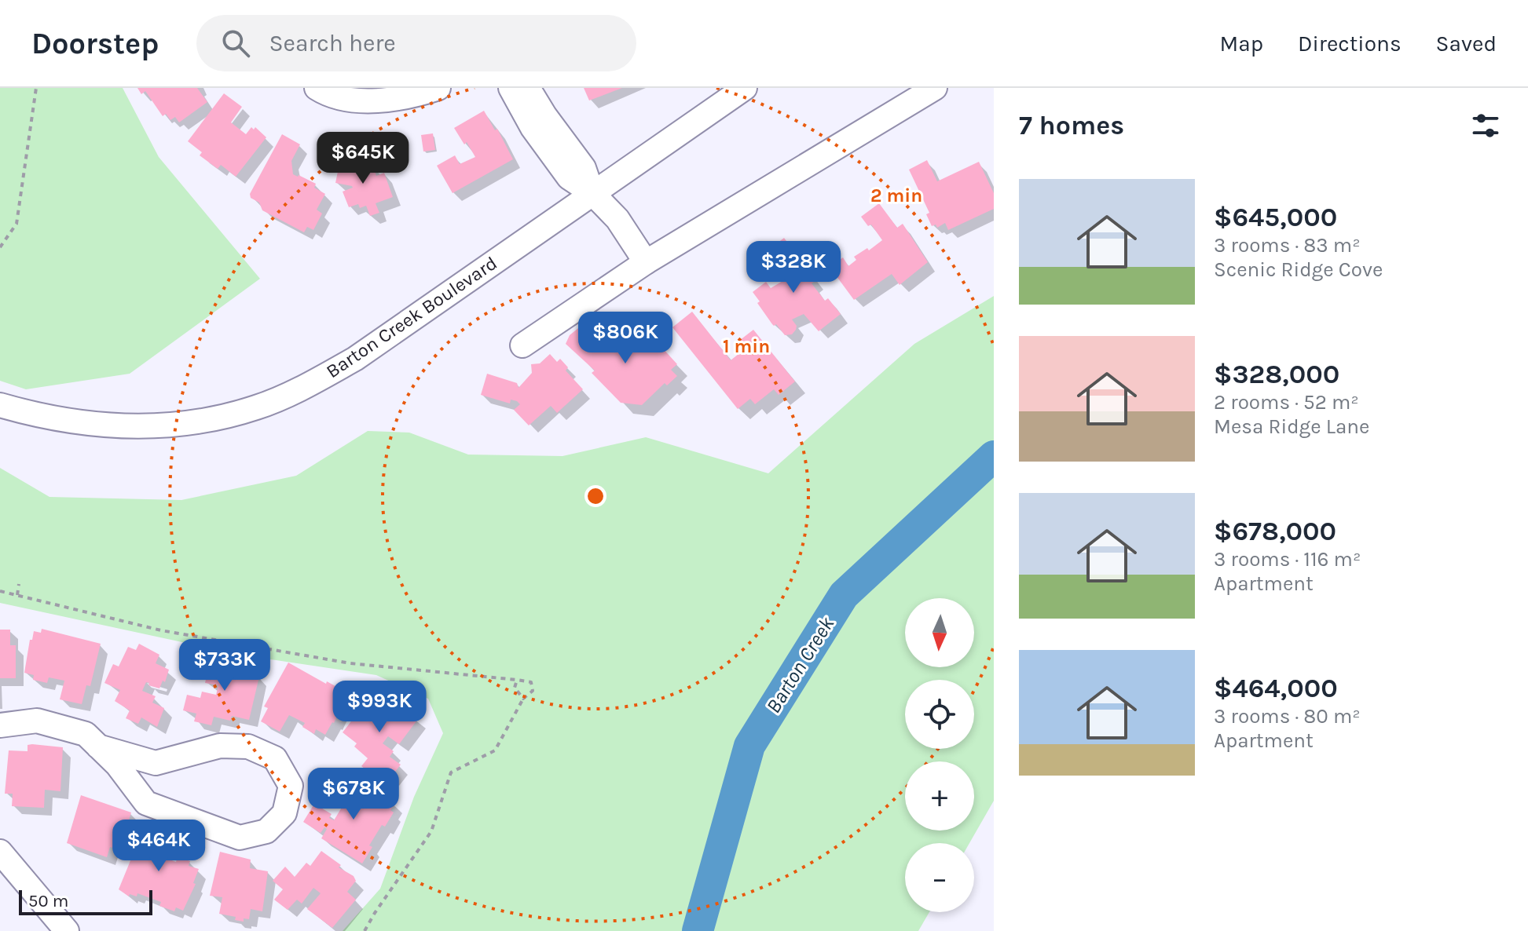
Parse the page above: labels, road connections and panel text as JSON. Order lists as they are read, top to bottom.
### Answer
{
  "streets": {
    "street": ["Barton Creek Boulevard"]
  },
  "water": ["Barton Creek"],
  "scale_bar": "50 m",
  "north": "bottom",
  "page": {
    "header": "Doorstep",
    "search": "Search here",
    "nav": ["Map", "Directions", "Saved"],
    "heading": "7 homes",
    "price": [
      "$645K",
      "$328K",
      "$806K",
      "$733K",
      "$993K",
      "$678K",
      "$464K"
    ],
    "list": [
      {
        "name": "$645,000",
        "note": "3 rooms · 83 m² · Scenic Ridge Cove"
      },
      {
        "name": "$328,000",
        "note": "2 rooms · 52 m² · Mesa Ridge Lane"
      },
      {
        "name": "$678,000",
        "note": "3 rooms · 116 m² · Apartment"
      },
      {
        "name": "$464,000",
        "note": "3 rooms · 80 m² · Apartment"
      }
    ],
    "map_buttons": ["+", "−"],
    "scale": "50 m"
  },
  "rings": ["2 min", "1 min"]
}
